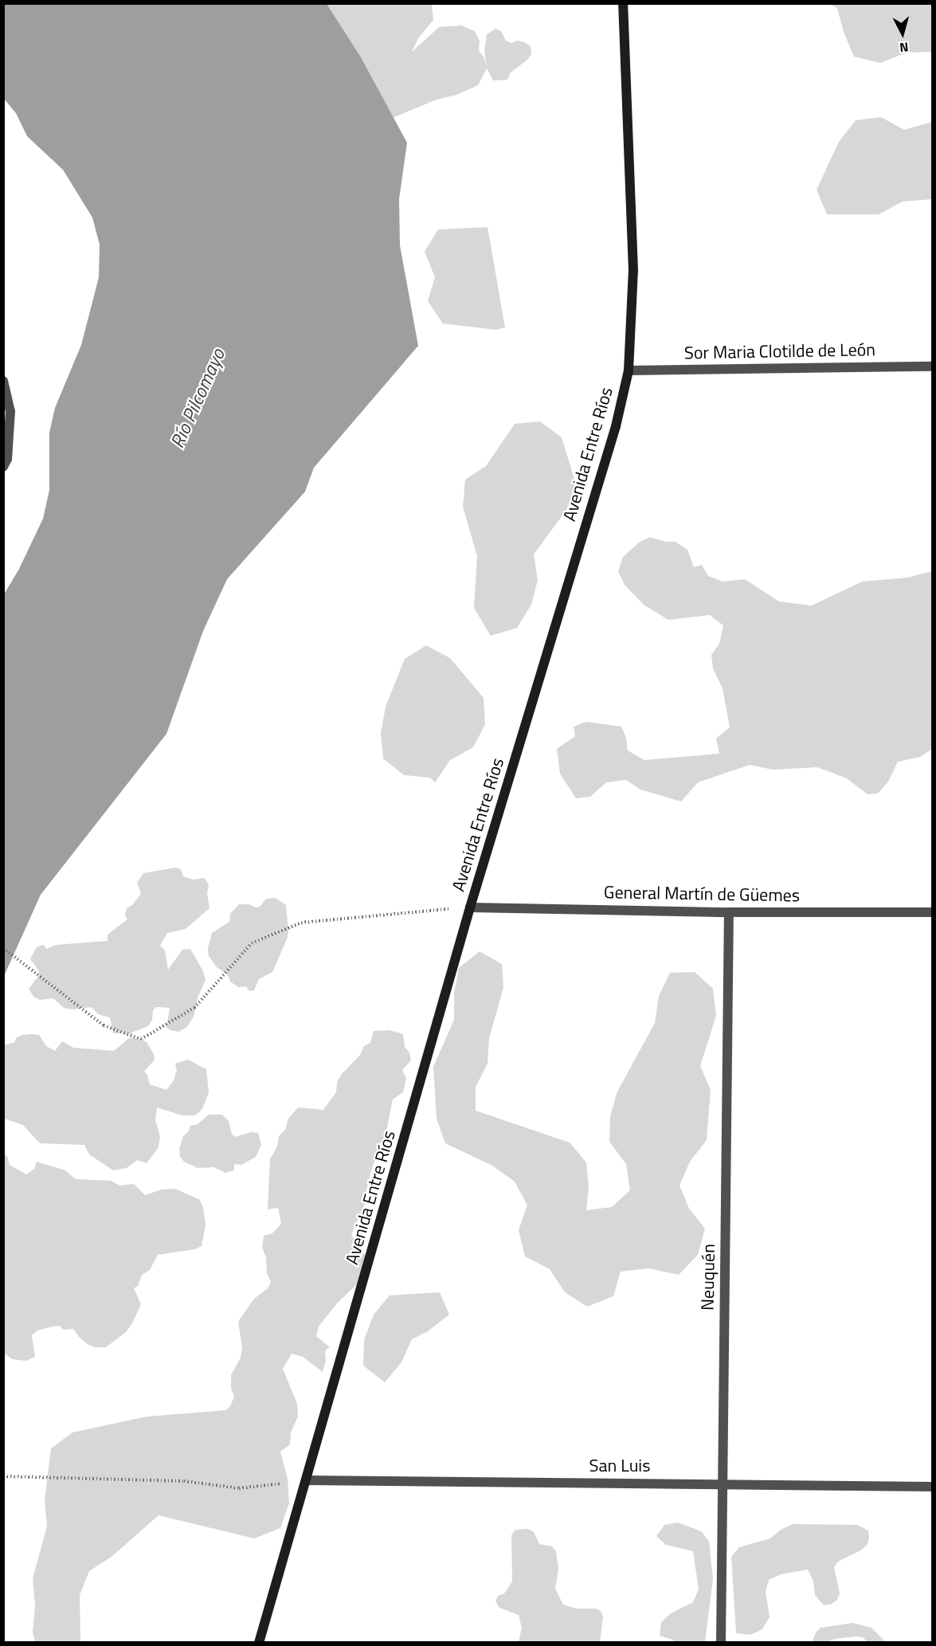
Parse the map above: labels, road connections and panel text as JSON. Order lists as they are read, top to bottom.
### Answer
{
  "streets": {
    "street": [
      "Sor Maria Clotilde de León",
      "Avenida Entre Ríos",
      "General Martín de Güemes",
      "Neuquén",
      "San Luis"
    ]
  },
  "crossings": [
    ["Sor Maria Clotilde de León", "Avenida Entre Ríos"],
    ["Avenida Entre Ríos", "General Martín de Güemes"],
    ["Avenida Entre Ríos", "San Luis"],
    ["General Martín de Güemes", "Neuquén"],
    ["Neuquén", "San Luis"]
  ],
  "water": ["Río Pilcomayo"],
  "north": "bottom"
}
